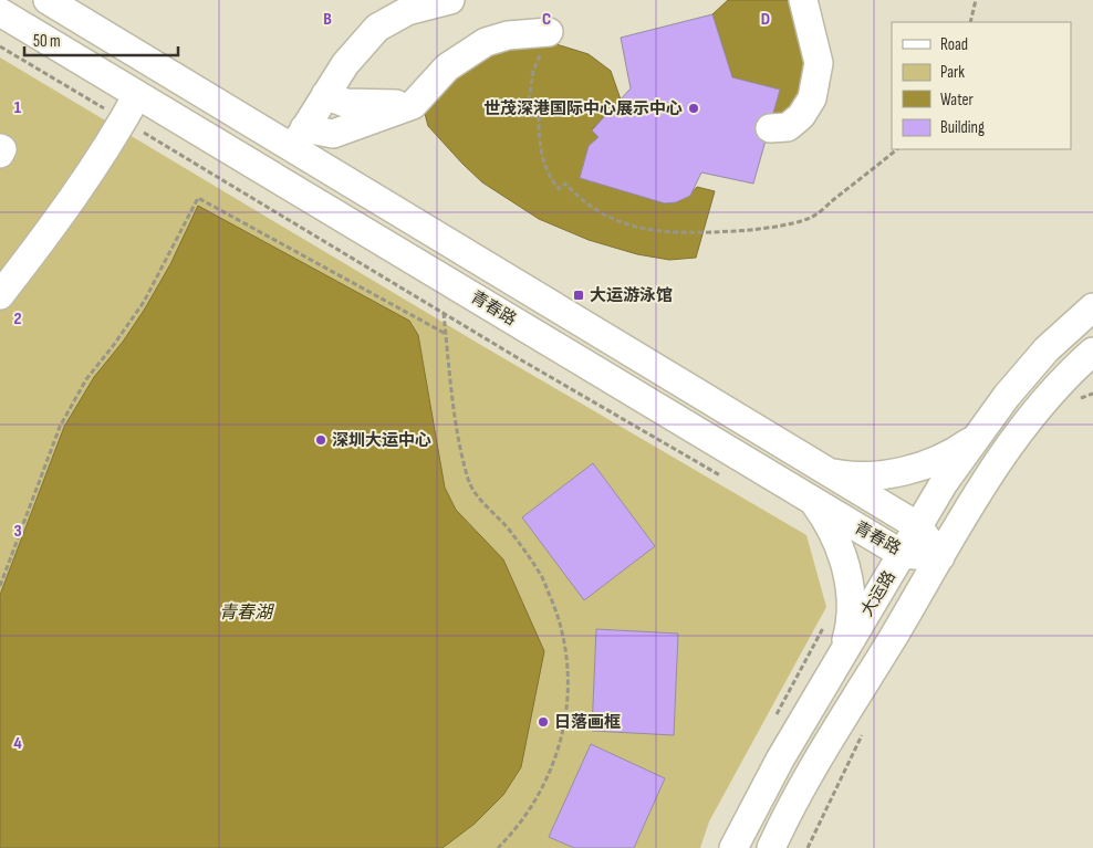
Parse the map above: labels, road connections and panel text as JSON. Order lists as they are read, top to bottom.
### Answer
{
  "streets": {
    "street": ["青春路", "大运路"]
  },
  "crossings": [
    ["青春路", "大运路"]
  ],
  "water": ["青春湖"],
  "places": {
    "other": ["世茂深港国际中心展示中心", "深圳大运中心", "日落画框"],
    "transit": ["大运游泳馆"]
  },
  "legend": [
    "Road",
    "Park",
    "Water",
    "Building"
  ],
  "scale_bar": "50 m",
  "grid": {
    "columns": ["B", "C", "D"],
    "rows": [
      "1",
      "2",
      "3",
      "4"
    ]
  }
}
